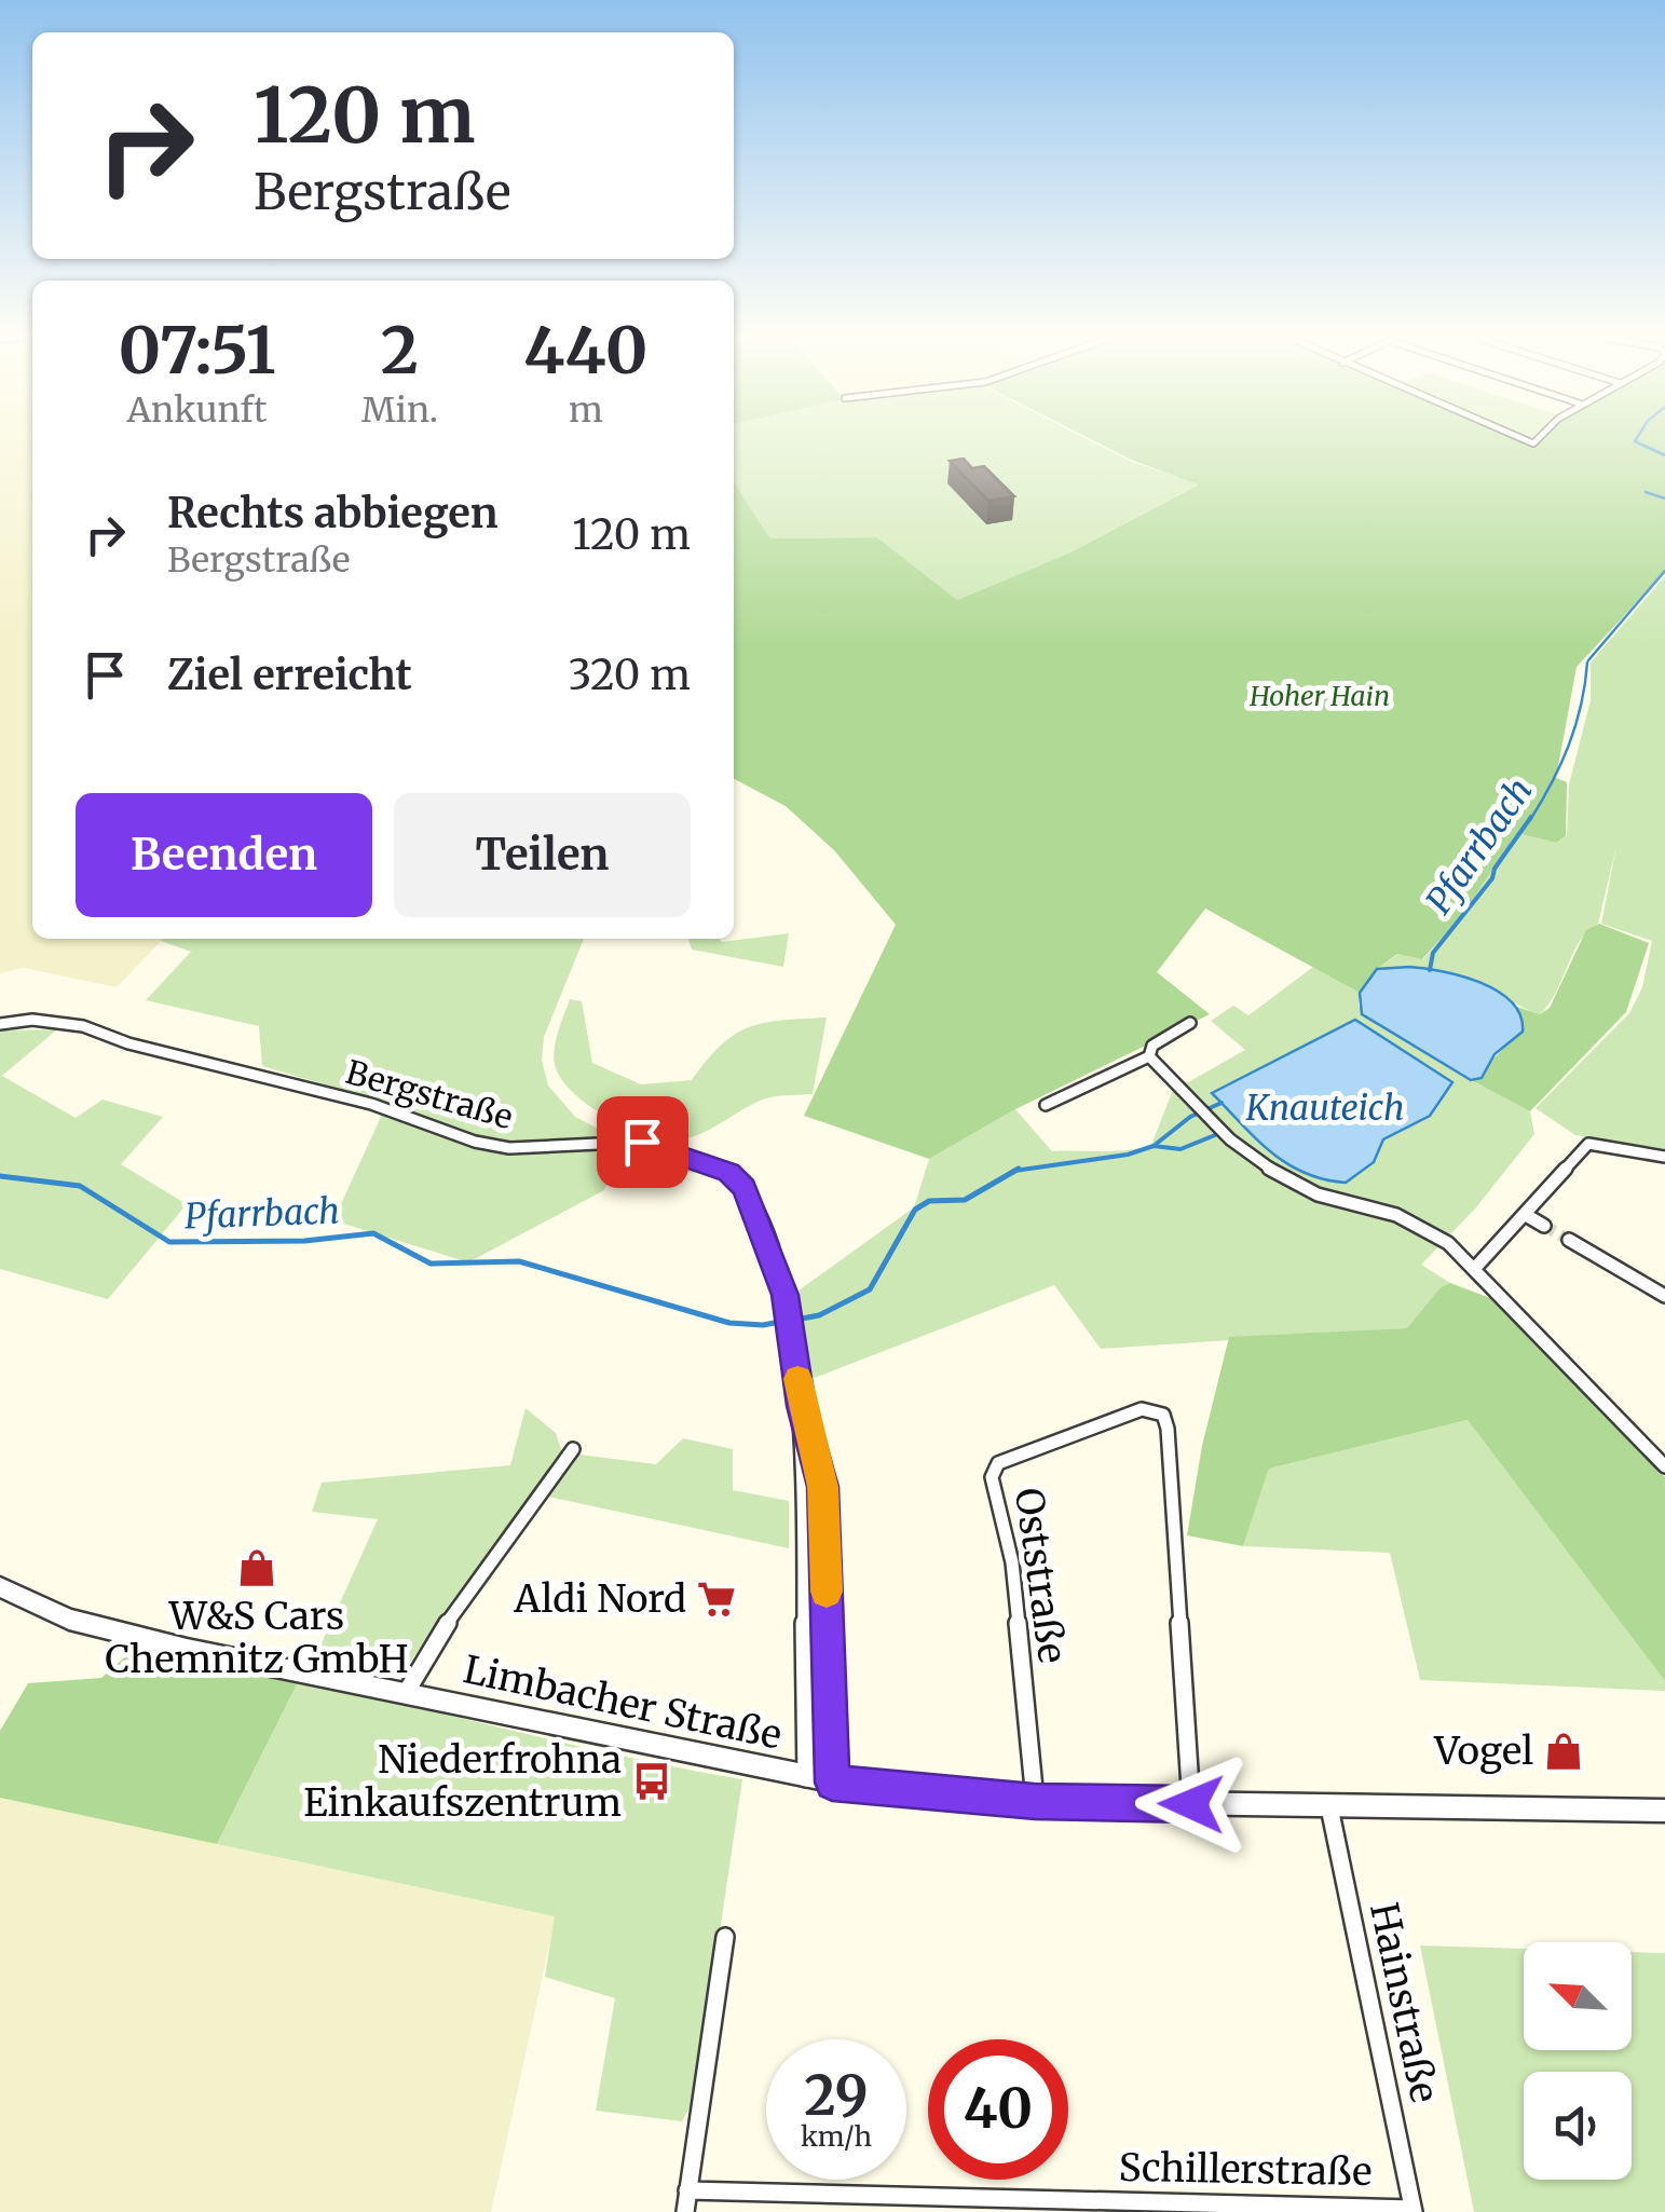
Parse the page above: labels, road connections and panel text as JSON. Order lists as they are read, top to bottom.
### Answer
{
  "streets": {
    "street": [
      "Bergstraße",
      "Oststraße",
      "Limbacher Straße",
      "Hainstraße",
      "Schillerstraße"
    ]
  },
  "crossings": [
    ["Bergstraße", "Limbacher Straße"],
    ["Oststraße", "Limbacher Straße"],
    ["Limbacher Straße", "Hainstraße"],
    ["Hainstraße", "Schillerstraße"]
  ],
  "water": ["Pfarrbach", "Knauteich"],
  "parks": ["Hoher Hain"],
  "places": {
    "shop": ["W&S Cars Chemnitz GmbH", "Vogel"],
    "supermarket": ["Aldi Nord"],
    "bus stop": ["Niederfrohna Einkaufszentrum"]
  },
  "north": "top left",
  "page": {
    "turn": ["120 m", "Bergstraße"],
    "eta": [
      "07:51",
      "Ankunft",
      "2",
      "Min.",
      "440",
      "m"
    ],
    "list": [
      {
        "name": "Rechts abbiegen",
        "note": "Bergstraße",
        "value": "120 m"
      },
      {
        "name": "Ziel erreicht",
        "value": "320 m"
      }
    ],
    "buttons": ["Beenden", "Teilen"],
    "speed": "29 km/h",
    "limit": "40"
  }
}
